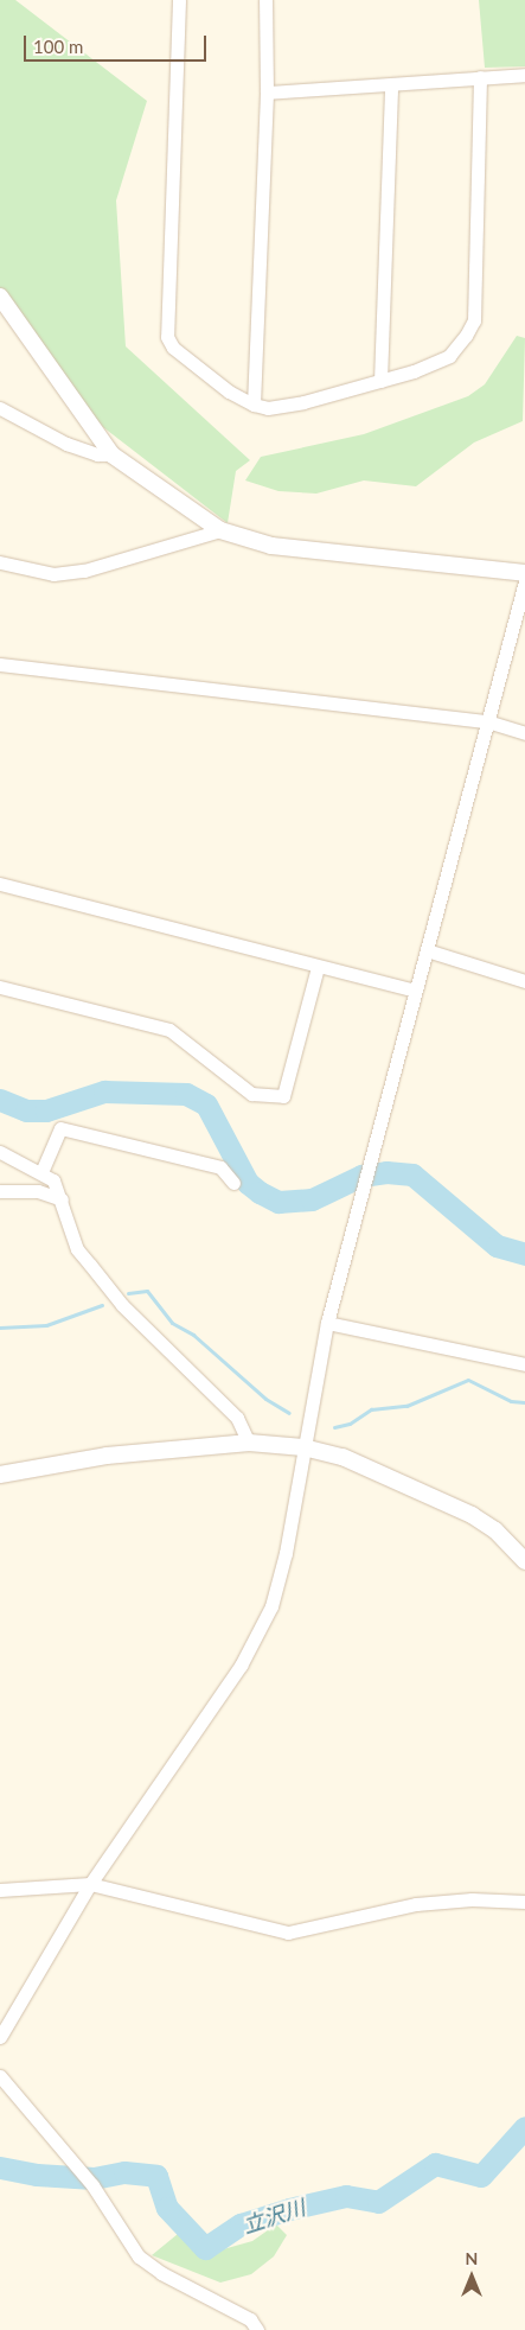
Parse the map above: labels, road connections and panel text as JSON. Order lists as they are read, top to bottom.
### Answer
{
  "water": ["立沢川"],
  "scale_bar": "100 m",
  "north": "top"
}
